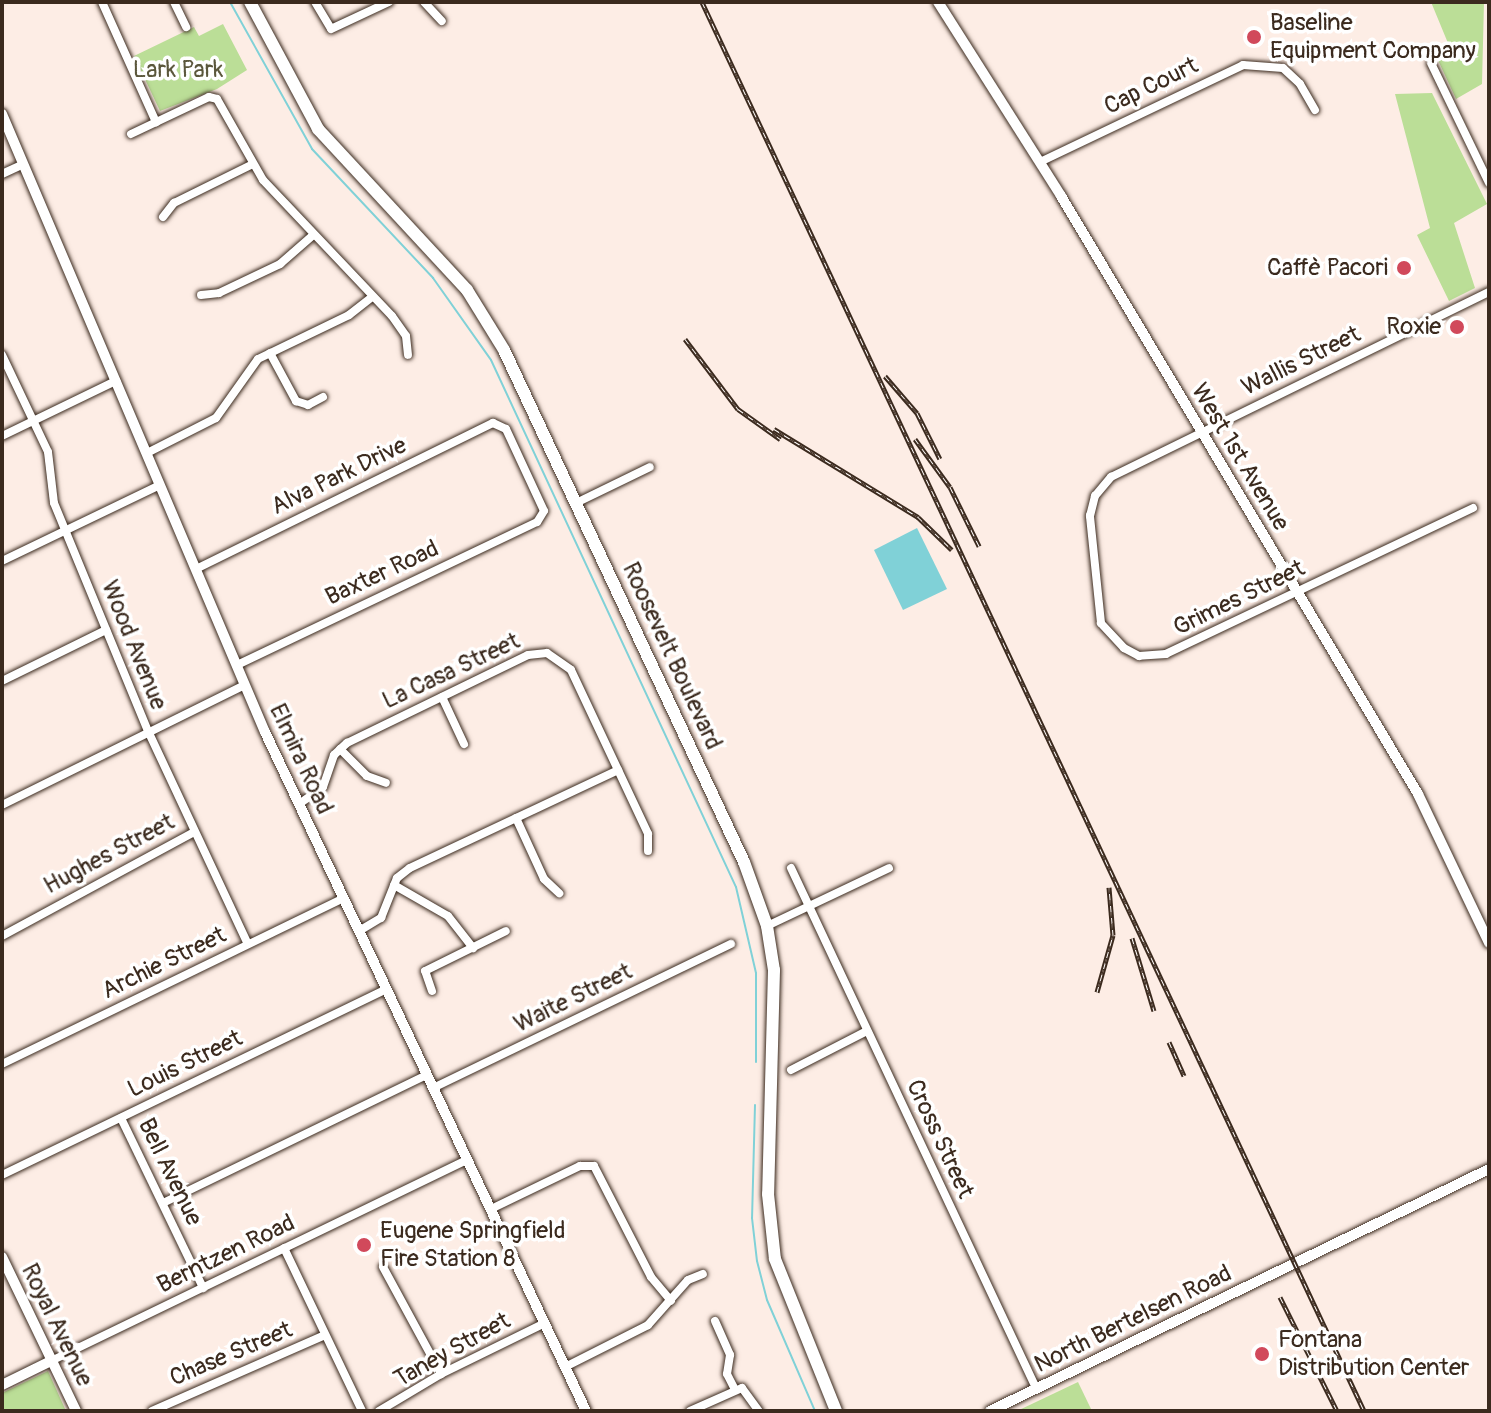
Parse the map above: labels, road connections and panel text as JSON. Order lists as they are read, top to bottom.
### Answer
{
  "streets": {
    "main road": ["Roosevelt Boulevard"],
    "street": [
      "Cap Court",
      "Wallis Street",
      "West 1st Avenue",
      "Alva Park Drive",
      "Baxter Road",
      "Grimes Street",
      "Wood Avenue",
      "La Casa Street",
      "Elmira Road",
      "Hughes Street",
      "Archie Street",
      "Waite Street",
      "Louis Street",
      "Cross Street",
      "Bell Avenue",
      "Berntzen Road",
      "North Bertelsen Road",
      "Royal Avenue",
      "Taney Street",
      "Chase Street"
    ]
  },
  "crossings": [
    ["Cap Court", "West 1st Avenue"],
    ["Wallis Street", "West 1st Avenue"],
    ["Wallis Street", "Grimes Street"],
    ["West 1st Avenue", "Grimes Street"],
    ["Alva Park Drive", "Baxter Road"],
    ["Alva Park Drive", "Elmira Road"],
    ["Baxter Road", "Elmira Road"],
    ["Wood Avenue", "Hughes Street"],
    ["Wood Avenue", "Archie Street"],
    ["Elmira Road", "Archie Street"],
    ["Elmira Road", "Waite Street"],
    ["Elmira Road", "Louis Street"],
    ["Elmira Road", "Berntzen Road"],
    ["Elmira Road", "Taney Street"],
    ["Louis Street", "Bell Avenue"],
    ["Cross Street", "North Bertelsen Road"],
    ["Bell Avenue", "Berntzen Road"],
    ["Berntzen Road", "Royal Avenue"]
  ],
  "parks": ["Lark Park"],
  "places": [
    "Baseline Equipment Company",
    "Caffè Pacori",
    "Roxie",
    "Eugene Springfield Fire Station 8",
    "Fontana Distribution Center"
  ]
}
